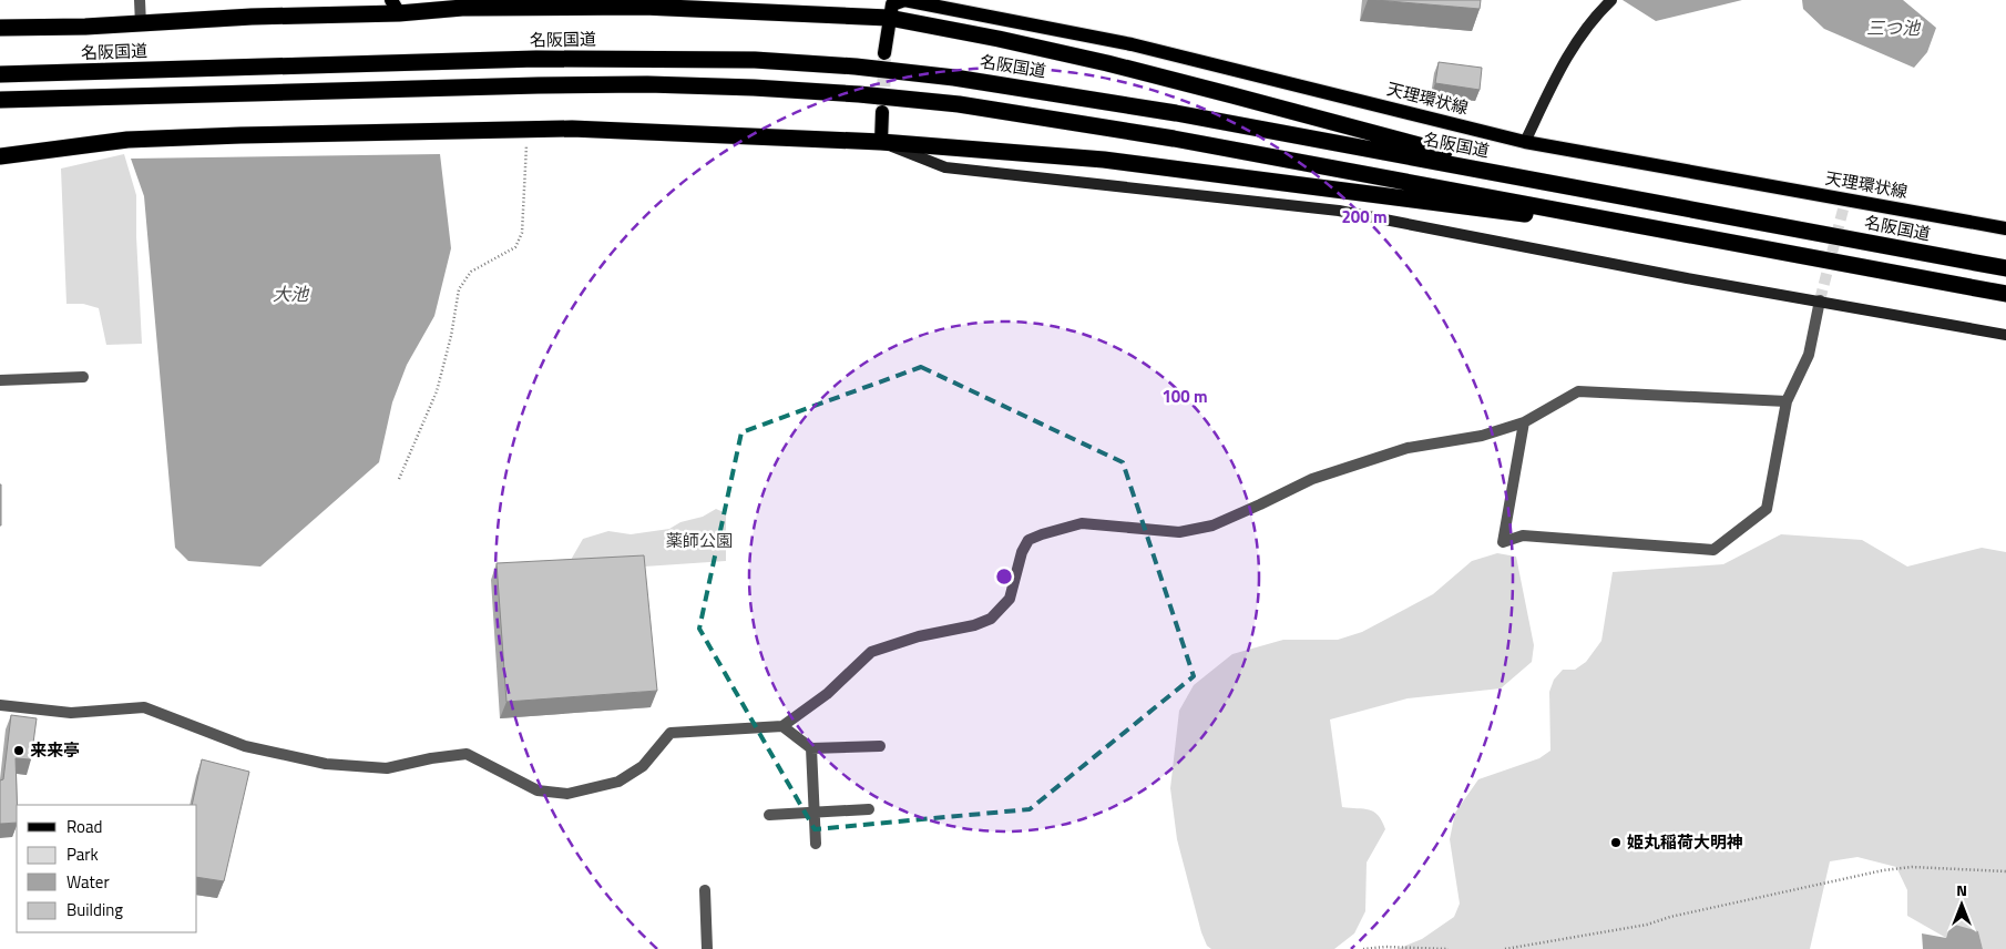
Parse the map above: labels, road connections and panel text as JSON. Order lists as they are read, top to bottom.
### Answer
{
  "streets": {
    "highway": ["名阪国道"],
    "main road": ["天理環状線"]
  },
  "water": ["三つ池", "大池"],
  "parks": ["薬師公園"],
  "places": ["来来亭", "姫丸稲荷大明神"],
  "legend": [
    "Road",
    "Park",
    "Water",
    "Building"
  ],
  "north": "top",
  "rings": ["200 m", "100 m"]
}
